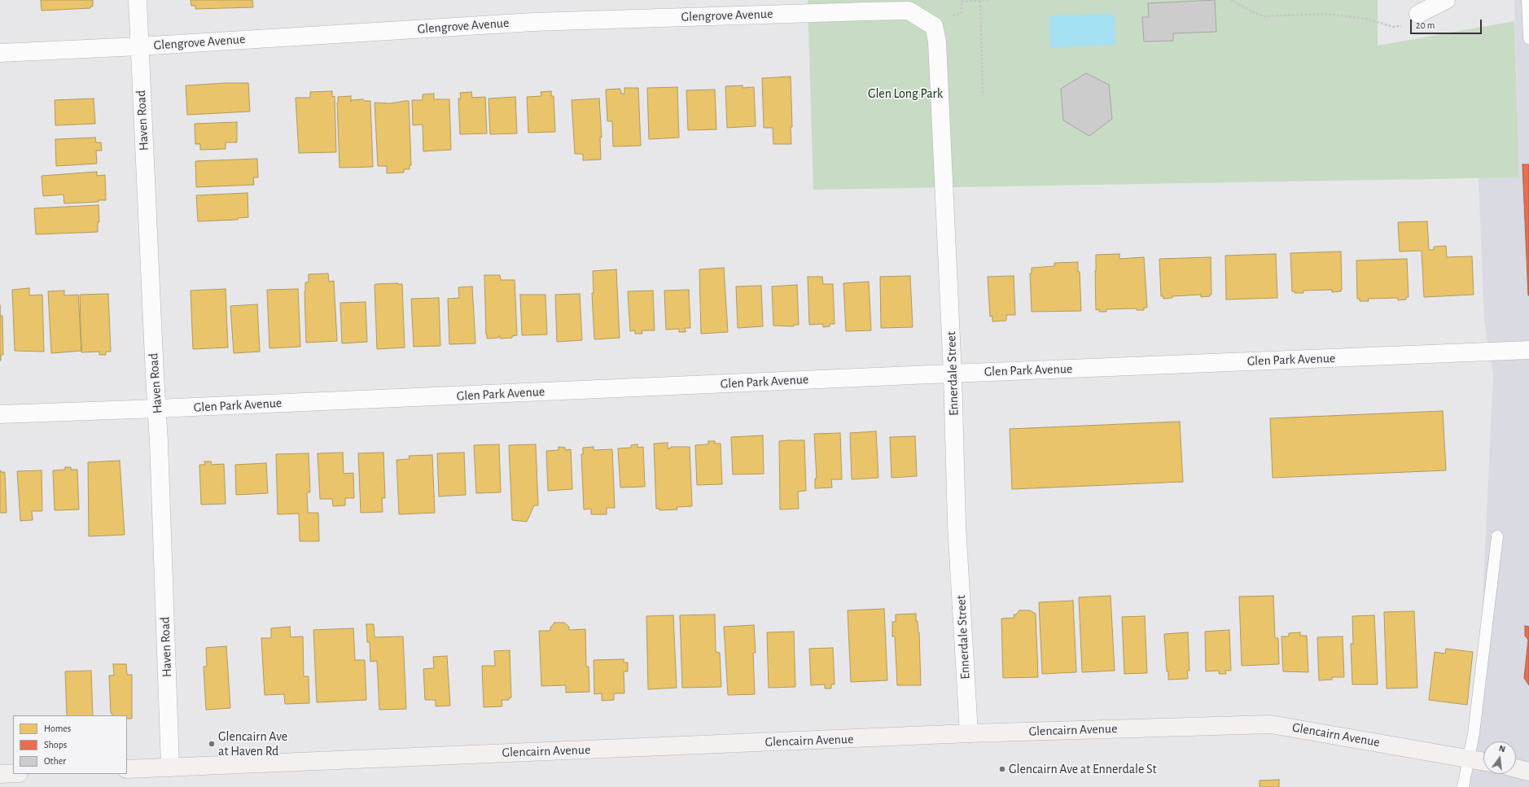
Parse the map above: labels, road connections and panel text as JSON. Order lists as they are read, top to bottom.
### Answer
{
  "streets": {
    "street": [
      "Glengrove Avenue",
      "Haven Road",
      "Glen Park Avenue",
      "Ennerdale Street",
      "Glencairn Avenue"
    ]
  },
  "crossings": [
    ["Glengrove Avenue", "Haven Road"],
    ["Glengrove Avenue", "Ennerdale Street"],
    ["Haven Road", "Glen Park Avenue"],
    ["Haven Road", "Glencairn Avenue"],
    ["Glen Park Avenue", "Ennerdale Street"],
    ["Ennerdale Street", "Glencairn Avenue"]
  ],
  "parks": ["Glen Long Park"],
  "places": ["Glencairn Ave at Haven Rd", "Glencairn Ave at Ennerdale St"],
  "legend": ["Homes", "Shops", "Other"],
  "scale_bar": "20 m",
  "north": "top"
}
